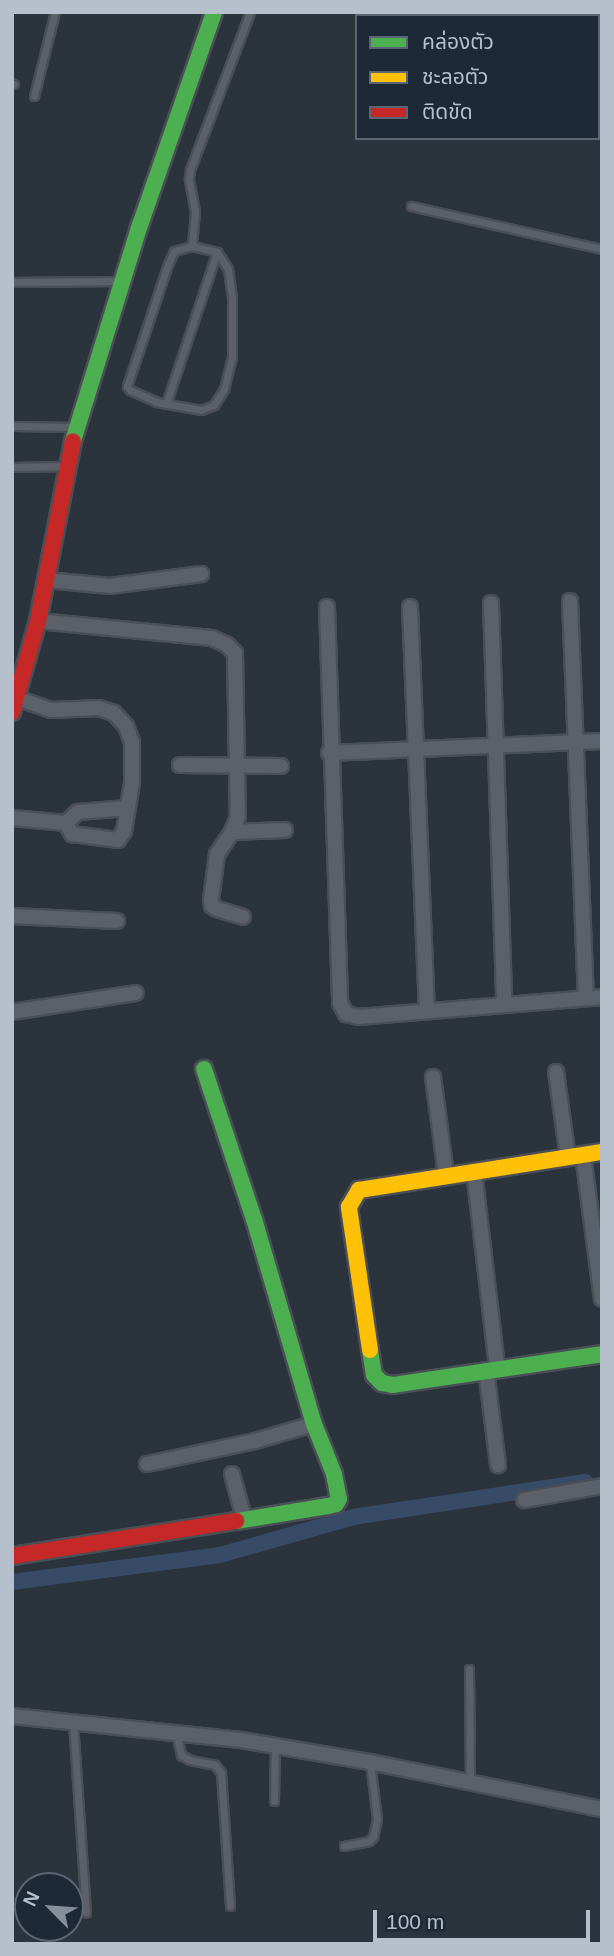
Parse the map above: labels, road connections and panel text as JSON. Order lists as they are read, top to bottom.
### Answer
{
  "legend": ["คล่องตัว", "ชะลอตัว", "ติดขัด"],
  "scale_bar": "100 m",
  "north": "top left"
}
